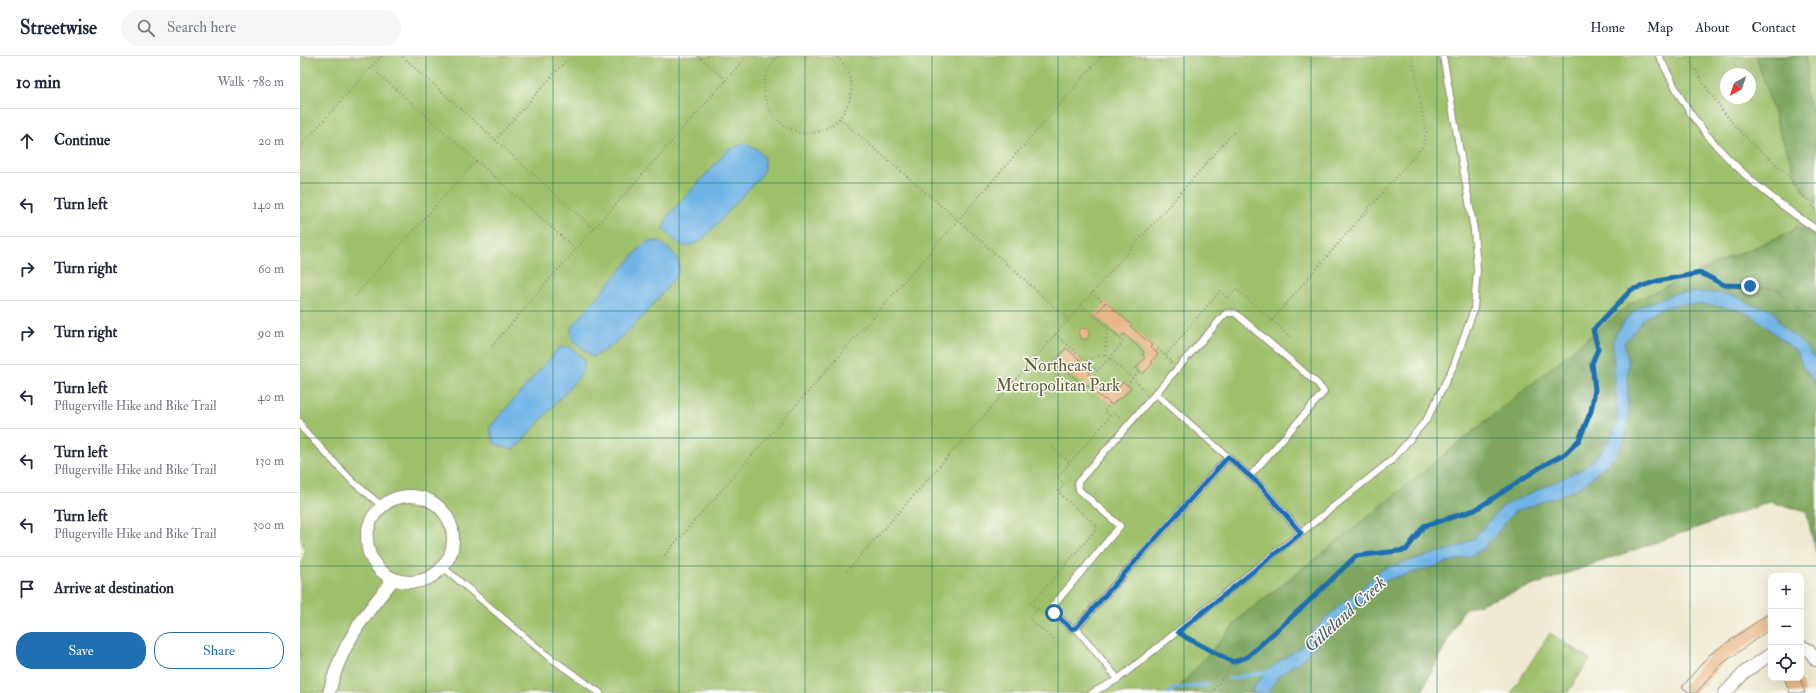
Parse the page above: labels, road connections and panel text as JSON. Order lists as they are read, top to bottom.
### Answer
{
  "water": ["Gilleland Creek"],
  "parks": ["Northeast Metropolitan Park"],
  "north": "bottom left",
  "page": {
    "header": "Streetwise",
    "search": "Search here",
    "nav": [
      "Home",
      "Map",
      "About",
      "Contact"
    ],
    "heading": ["10 min", "Walk · 780 m"],
    "list": [
      ["Continue", "20 m"],
      ["Turn left", "140 m"],
      ["Turn right", "60 m"],
      ["Turn right", "90 m"],
      ["Turn left", "Pflugerville Hike and Bike Trail", "40 m"],
      ["Turn left", "Pflugerville Hike and Bike Trail", "130 m"],
      ["Turn left", "Pflugerville Hike and Bike Trail", "300 m"],
      "Arrive at destination"
    ],
    "map_buttons": ["+", "−"],
    "buttons": ["Save", "Share"]
  }
}
